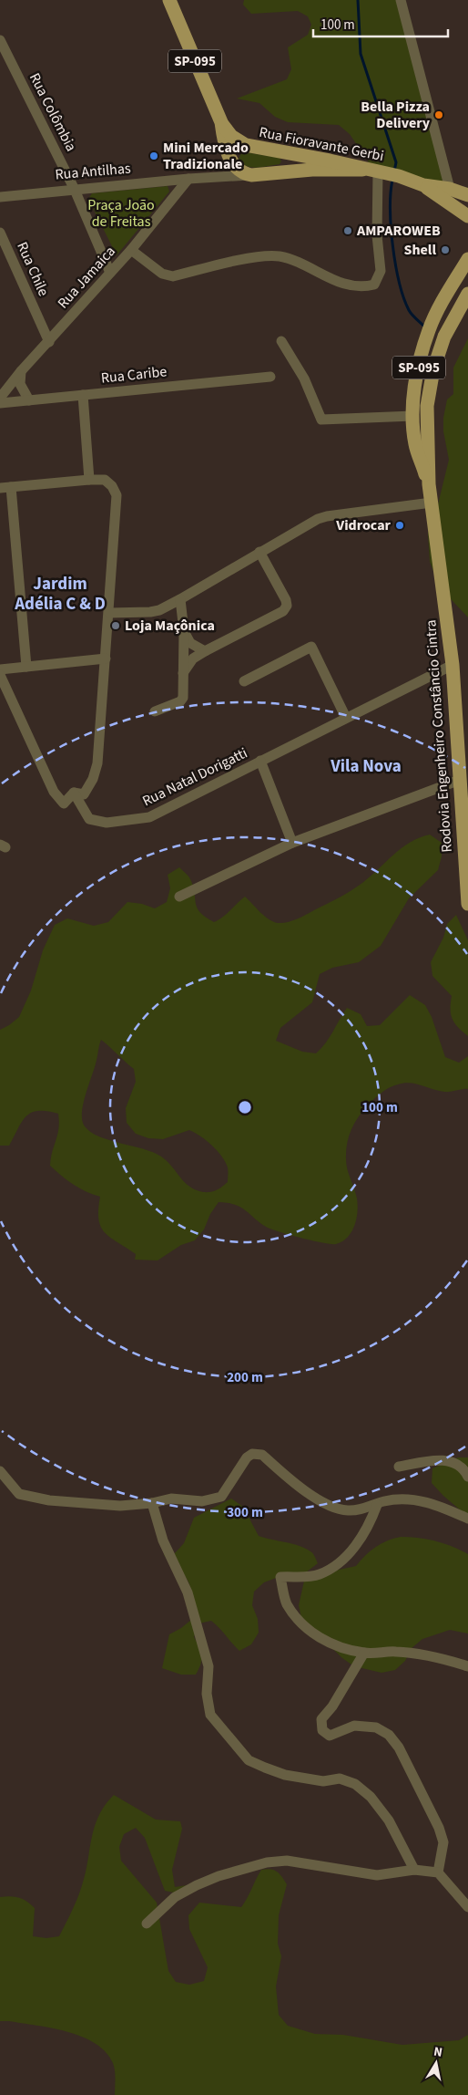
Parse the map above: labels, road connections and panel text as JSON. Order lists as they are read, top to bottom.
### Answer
{
  "streets": {
    "main road": ["SP-095", "Rua Fioravante Gerbi", "Rodovia Engenheiro Constâncio Cintra"],
    "street": [
      "Rua Colômbia",
      "Rua Antilhas",
      "Rua Chile",
      "Rua Jamaica",
      "Rua Caribe",
      "Rua Natal Dorigatti"
    ]
  },
  "crossings": [
    ["SP-095", "Rua Fioravante Gerbi"],
    ["SP-095", "Rua Antilhas"],
    ["Rua Colômbia", "Rua Antilhas"],
    ["Rua Colômbia", "Rua Jamaica"],
    ["Rua Antilhas", "Rua Jamaica"],
    ["Rua Chile", "Rua Jamaica"],
    ["Rodovia Engenheiro Constâncio Cintra", "Rua Natal Dorigatti"]
  ],
  "districts": ["Jardim Adélia C & D", "Vila Nova"],
  "parks": ["Praça João de Freitas"],
  "places": [
    "Bella Pizza Delivery",
    "Mini Mercado Tradizionale",
    "AMPAROWEB",
    "Shell",
    "Vidrocar",
    "Loja Maçônica"
  ],
  "scale_bar": "100 m",
  "north": "top",
  "rings": ["100 m", "200 m", "300 m"]
}
